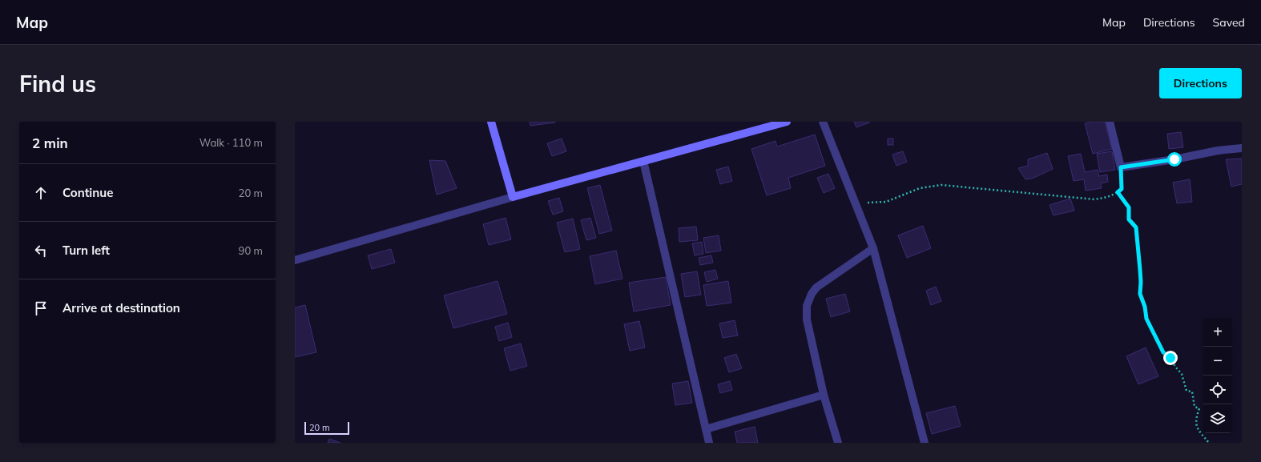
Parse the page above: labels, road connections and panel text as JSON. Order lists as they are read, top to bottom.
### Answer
{
  "scale_bar": "20 m",
  "page": {
    "header": "Map",
    "nav": ["Map", "Directions", "Saved"],
    "buttons": "Directions",
    "title": "Find us",
    "heading": ["2 min", "Walk · 110 m"],
    "list": [
      ["Continue", "20 m"],
      ["Turn left", "90 m"],
      "Arrive at destination"
    ],
    "map_buttons": ["+", "−"],
    "scale": "20 m"
  }
}
